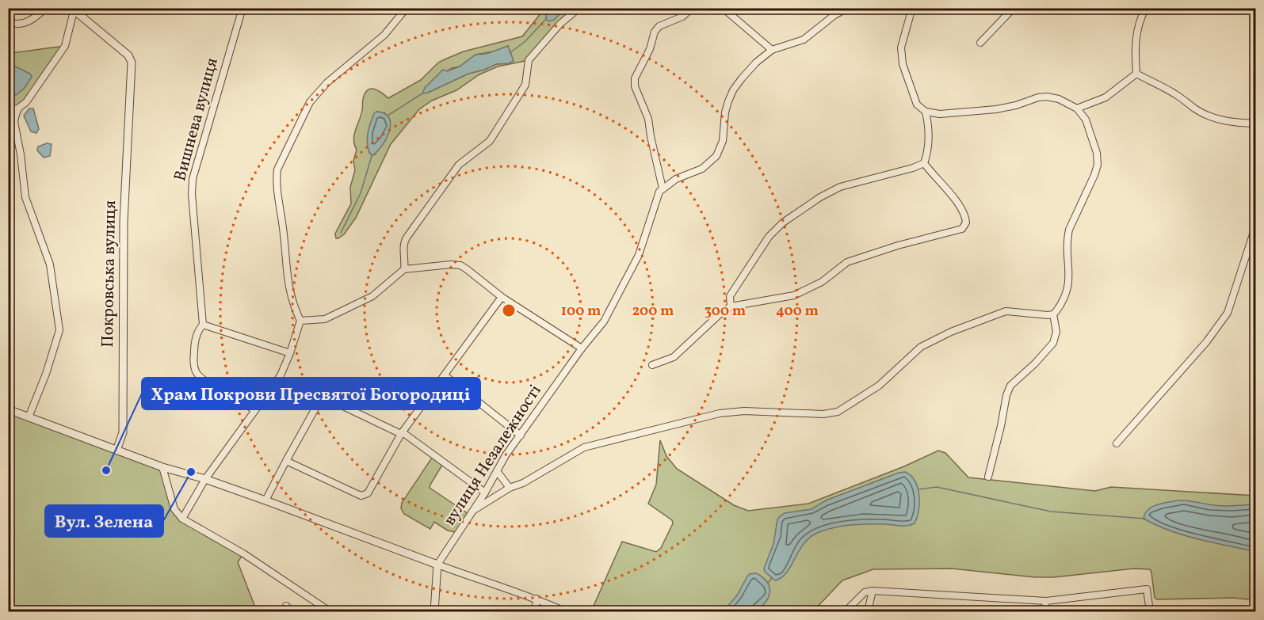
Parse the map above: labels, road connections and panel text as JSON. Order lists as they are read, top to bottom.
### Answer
{
  "streets": {
    "street": ["Вишнева вулиця", "Покровська вулиця"]
  },
  "places": ["Храм Покрови Пресвятої Богородиці", "Вул. Зелена"],
  "rings": [
    "100 m",
    "200 m",
    "300 m",
    "400 m"
  ]
}
